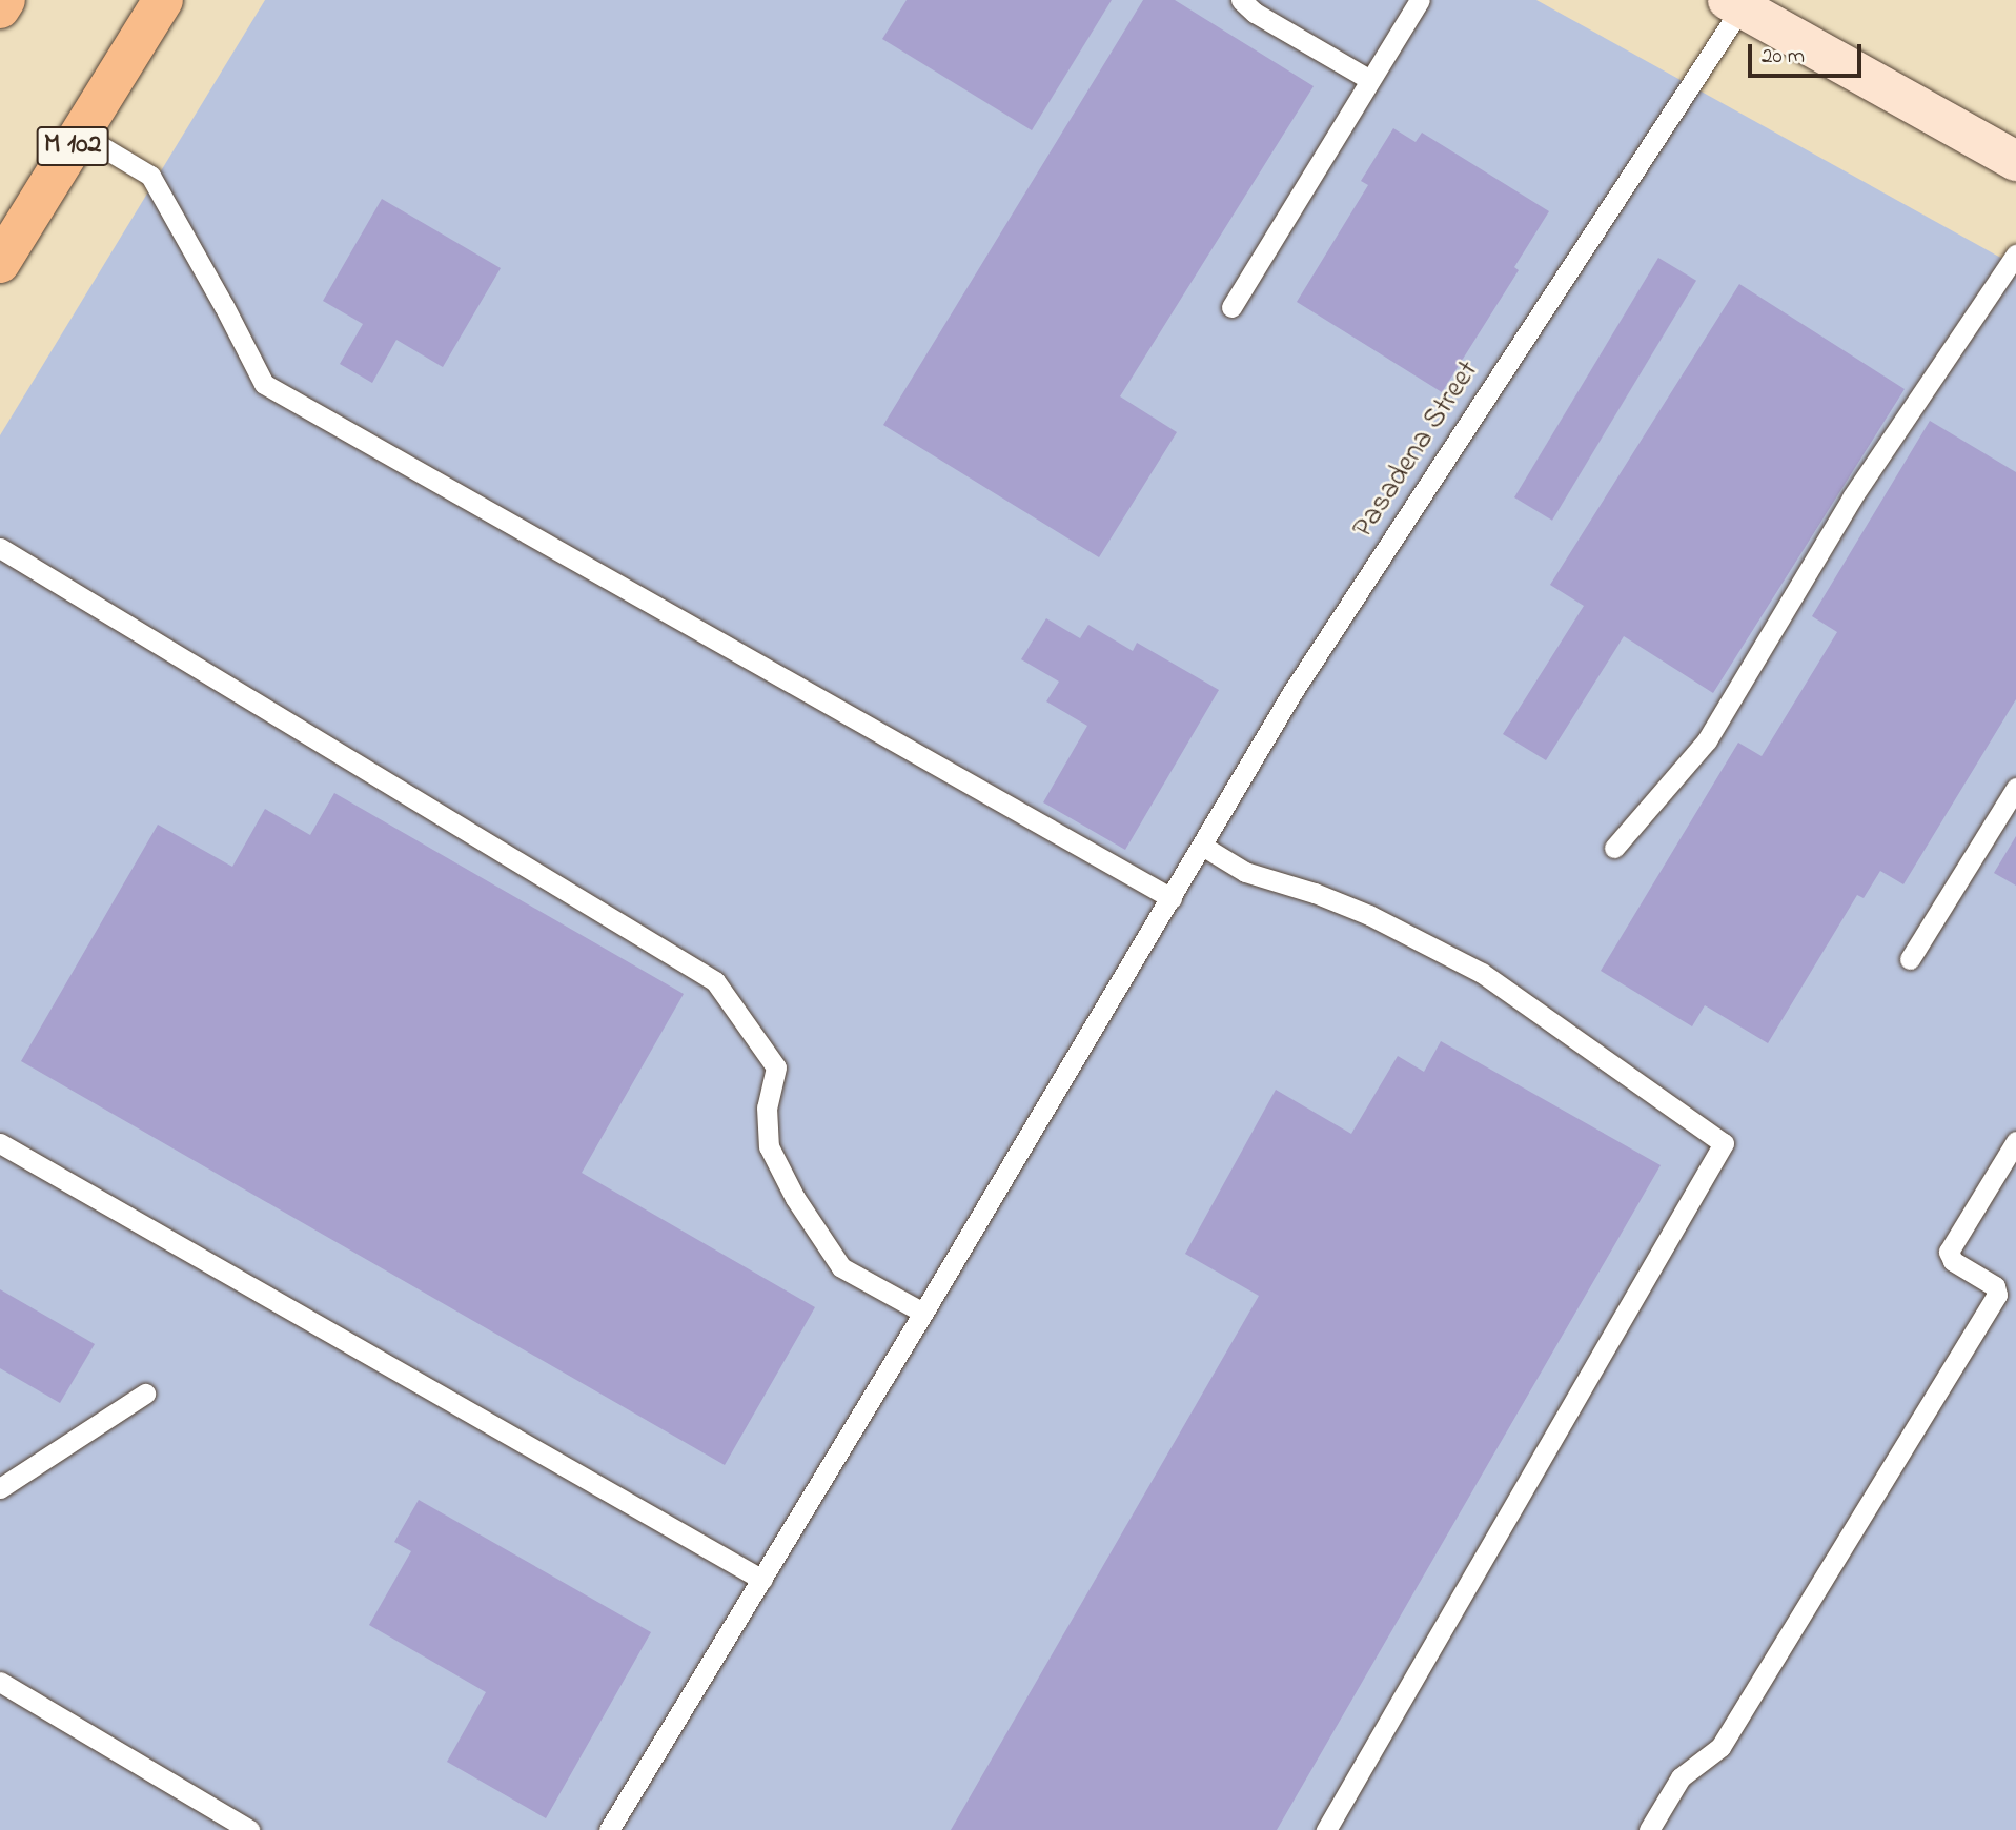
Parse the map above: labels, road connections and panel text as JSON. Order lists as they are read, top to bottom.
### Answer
{
  "streets": {
    "highway": ["M 102"],
    "lane": ["Pasadena Street"]
  },
  "scale_bar": "20 m"
}
